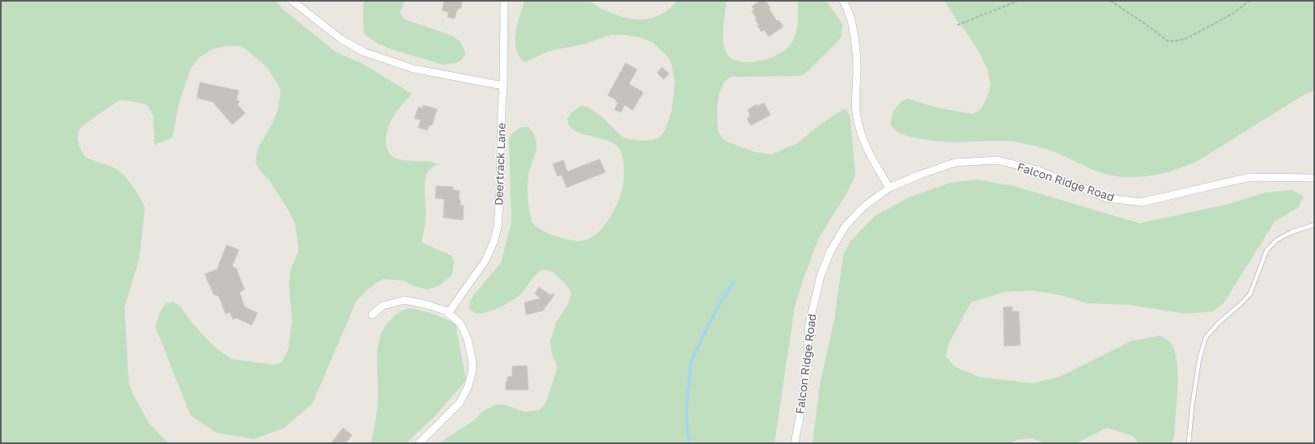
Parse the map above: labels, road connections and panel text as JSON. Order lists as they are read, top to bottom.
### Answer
{
  "streets": {
    "street": ["Deertrack Lane", "Falcon Ridge Road"]
  }
}
